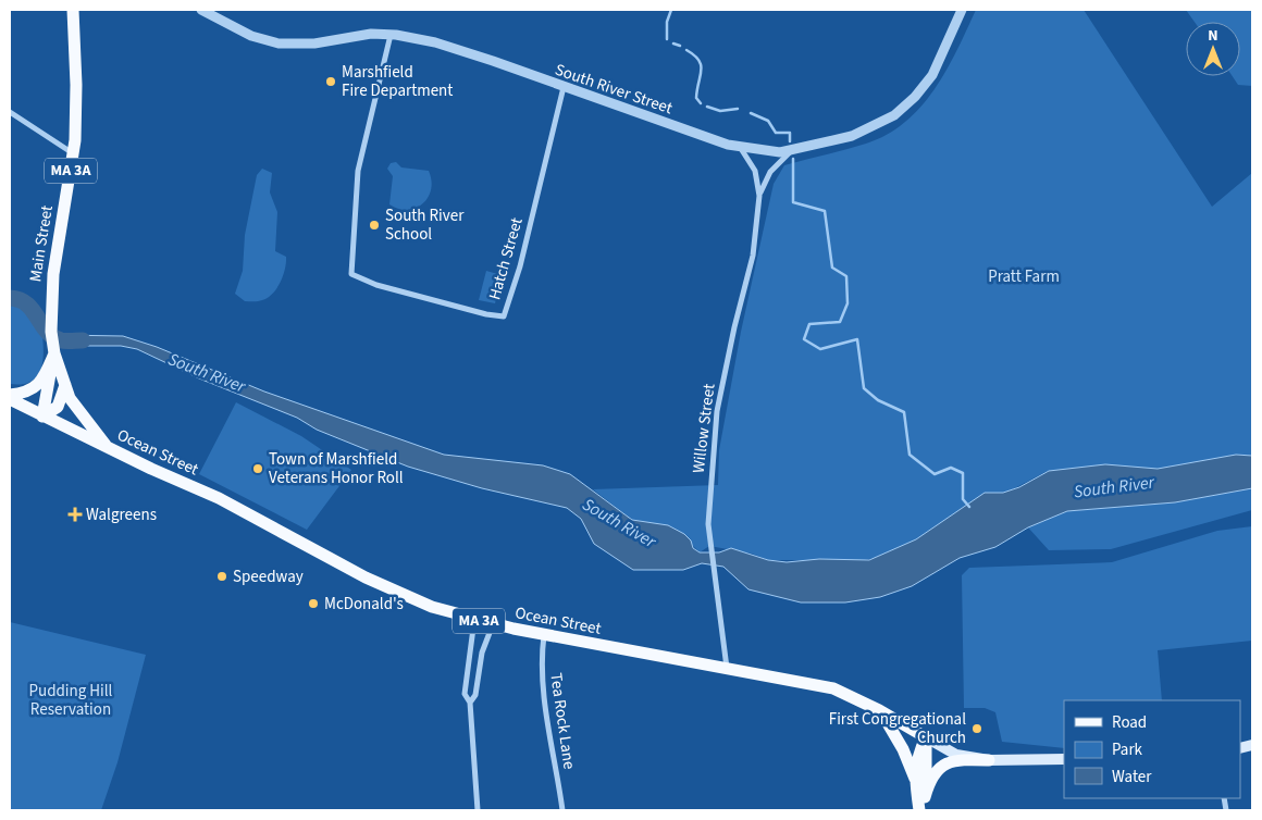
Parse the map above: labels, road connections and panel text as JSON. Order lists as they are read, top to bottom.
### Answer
{
  "streets": {
    "main road": ["MA 3A", "Main Street", "Ocean Street"],
    "street": [
      "South River Street",
      "Hatch Street",
      "Willow Street",
      "Tea Rock Lane"
    ]
  },
  "crossings": [
    ["South River Street", "Hatch Street"],
    ["South River Street", "Willow Street"],
    ["MA 3A", "Main Street"],
    ["MA 3A", "Ocean Street"],
    ["Main Street", "Ocean Street"],
    ["Willow Street", "Ocean Street"],
    ["Ocean Street", "Tea Rock Lane"]
  ],
  "water": ["South River"],
  "parks": ["Pratt Farm", "Pudding Hill Reservation"],
  "places": {
    "other": [
      "Marshfield Fire Department",
      "South River School",
      "Town of Marshfield Veterans Honor Roll",
      "Speedway",
      "McDonald's",
      "First Congregational Church"
    ],
    "health": ["Walgreens"]
  },
  "legend": ["Road", "Park", "Water"],
  "north": "top"
}
